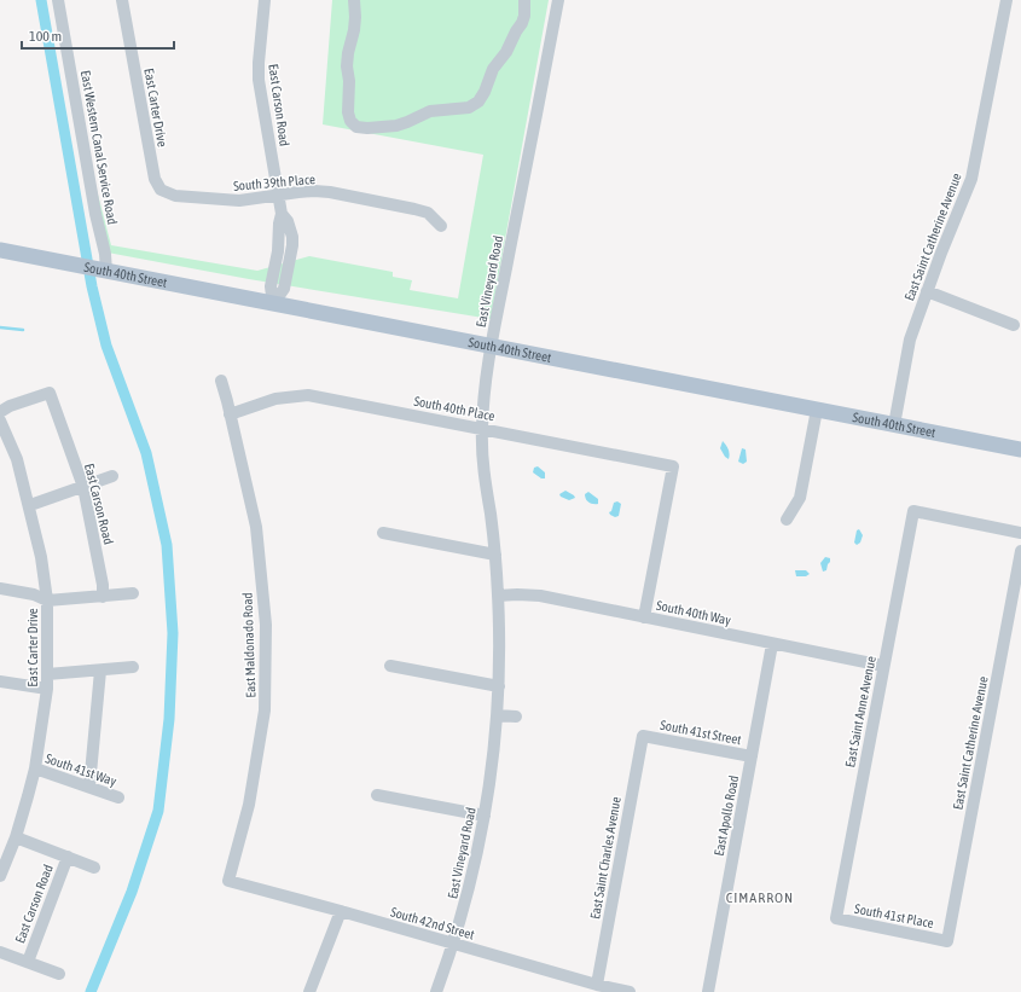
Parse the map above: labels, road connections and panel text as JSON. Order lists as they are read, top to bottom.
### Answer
{
  "streets": {
    "main road": ["South 40th Street"],
    "street": [
      "East Carson Road",
      "East Carter Drive",
      "East Western Canal Service Road",
      "South 39th Place",
      "East Saint Catherine Avenue",
      "East Vineyard Road",
      "South 40th Place",
      "South 40th Way",
      "East Maldonado Road",
      "East Saint Anne Avenue",
      "South 41st Street",
      "South 41st Way",
      "East Apollo Road",
      "East Saint Charles Avenue",
      "South 41st Place",
      "South 42nd Street"
    ]
  },
  "crossings": [
    ["East Carson Road", "South 39th Place"],
    ["East Carson Road", "South 40th Street"],
    ["East Carter Drive", "South 39th Place"],
    ["East Carter Drive", "South 41st Way"],
    ["East Western Canal Service Road", "South 40th Street"],
    ["East Saint Catherine Avenue", "South 40th Street"],
    ["East Saint Catherine Avenue", "South 41st Place"],
    ["South 40th Street", "East Vineyard Road"],
    ["East Vineyard Road", "South 40th Place"],
    ["East Vineyard Road", "South 40th Way"],
    ["East Vineyard Road", "South 42nd Street"],
    ["South 40th Place", "South 40th Way"],
    ["South 40th Place", "East Maldonado Road"],
    ["South 40th Way", "East Saint Anne Avenue"],
    ["South 40th Way", "East Apollo Road"],
    ["East Maldonado Road", "South 42nd Street"],
    ["East Saint Anne Avenue", "South 41st Place"],
    ["South 41st Street", "East Apollo Road"],
    ["South 41st Street", "East Saint Charles Avenue"],
    ["East Saint Charles Avenue", "South 42nd Street"]
  ],
  "districts": ["CIMARRON"],
  "scale_bar": "100 m"
}
